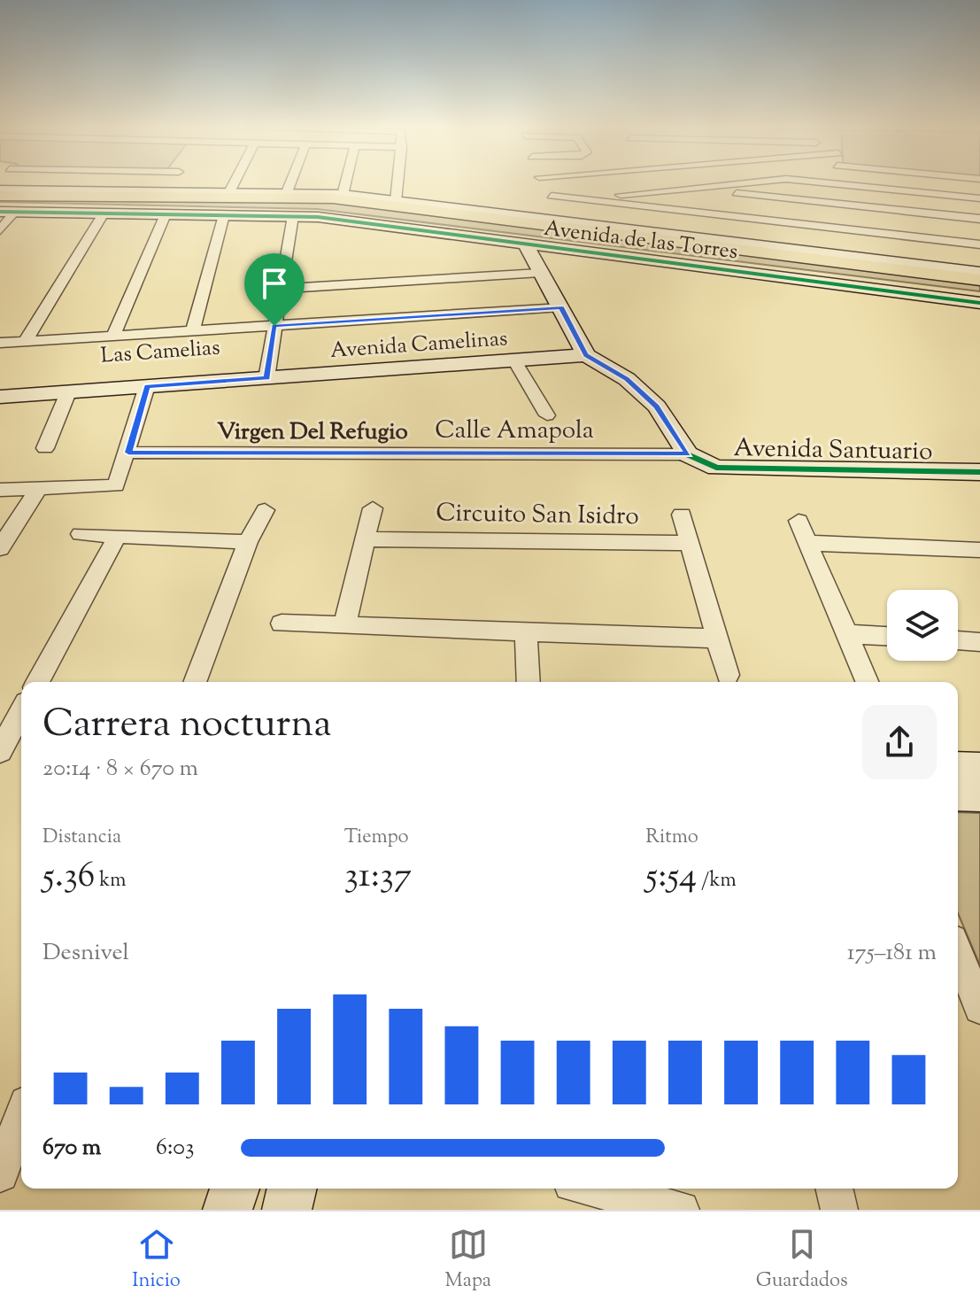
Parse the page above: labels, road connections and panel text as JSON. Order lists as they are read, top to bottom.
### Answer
{
  "streets": {
    "main road": ["Avenida de las Torres"],
    "street": [
      "Avenida Camelinas",
      "Las Camelias",
      "Calle Amapola",
      "Avenida Santuario",
      "Circuito San Isidro"
    ]
  },
  "crossings": [
    ["Avenida Camelinas", "Las Camelias"],
    ["Calle Amapola", "Avenida Santuario"]
  ],
  "districts": ["Virgen Del Refugio"],
  "page": {
    "heading": ["Carrera nocturna", "20:14 · 8 × 670 m"],
    "stats": [
      ["Distancia", "5.36 km"],
      ["Tiempo", "31:37"],
      ["Ritmo", "5:54 /km"]
    ],
    "chart": ["Desnivel", "175–181 m"],
    "list": [
      {
        "name": "670 m",
        "note": "6:03"
      }
    ],
    "tabs": ["Inicio", "Mapa", "Guardados"]
  }
}
